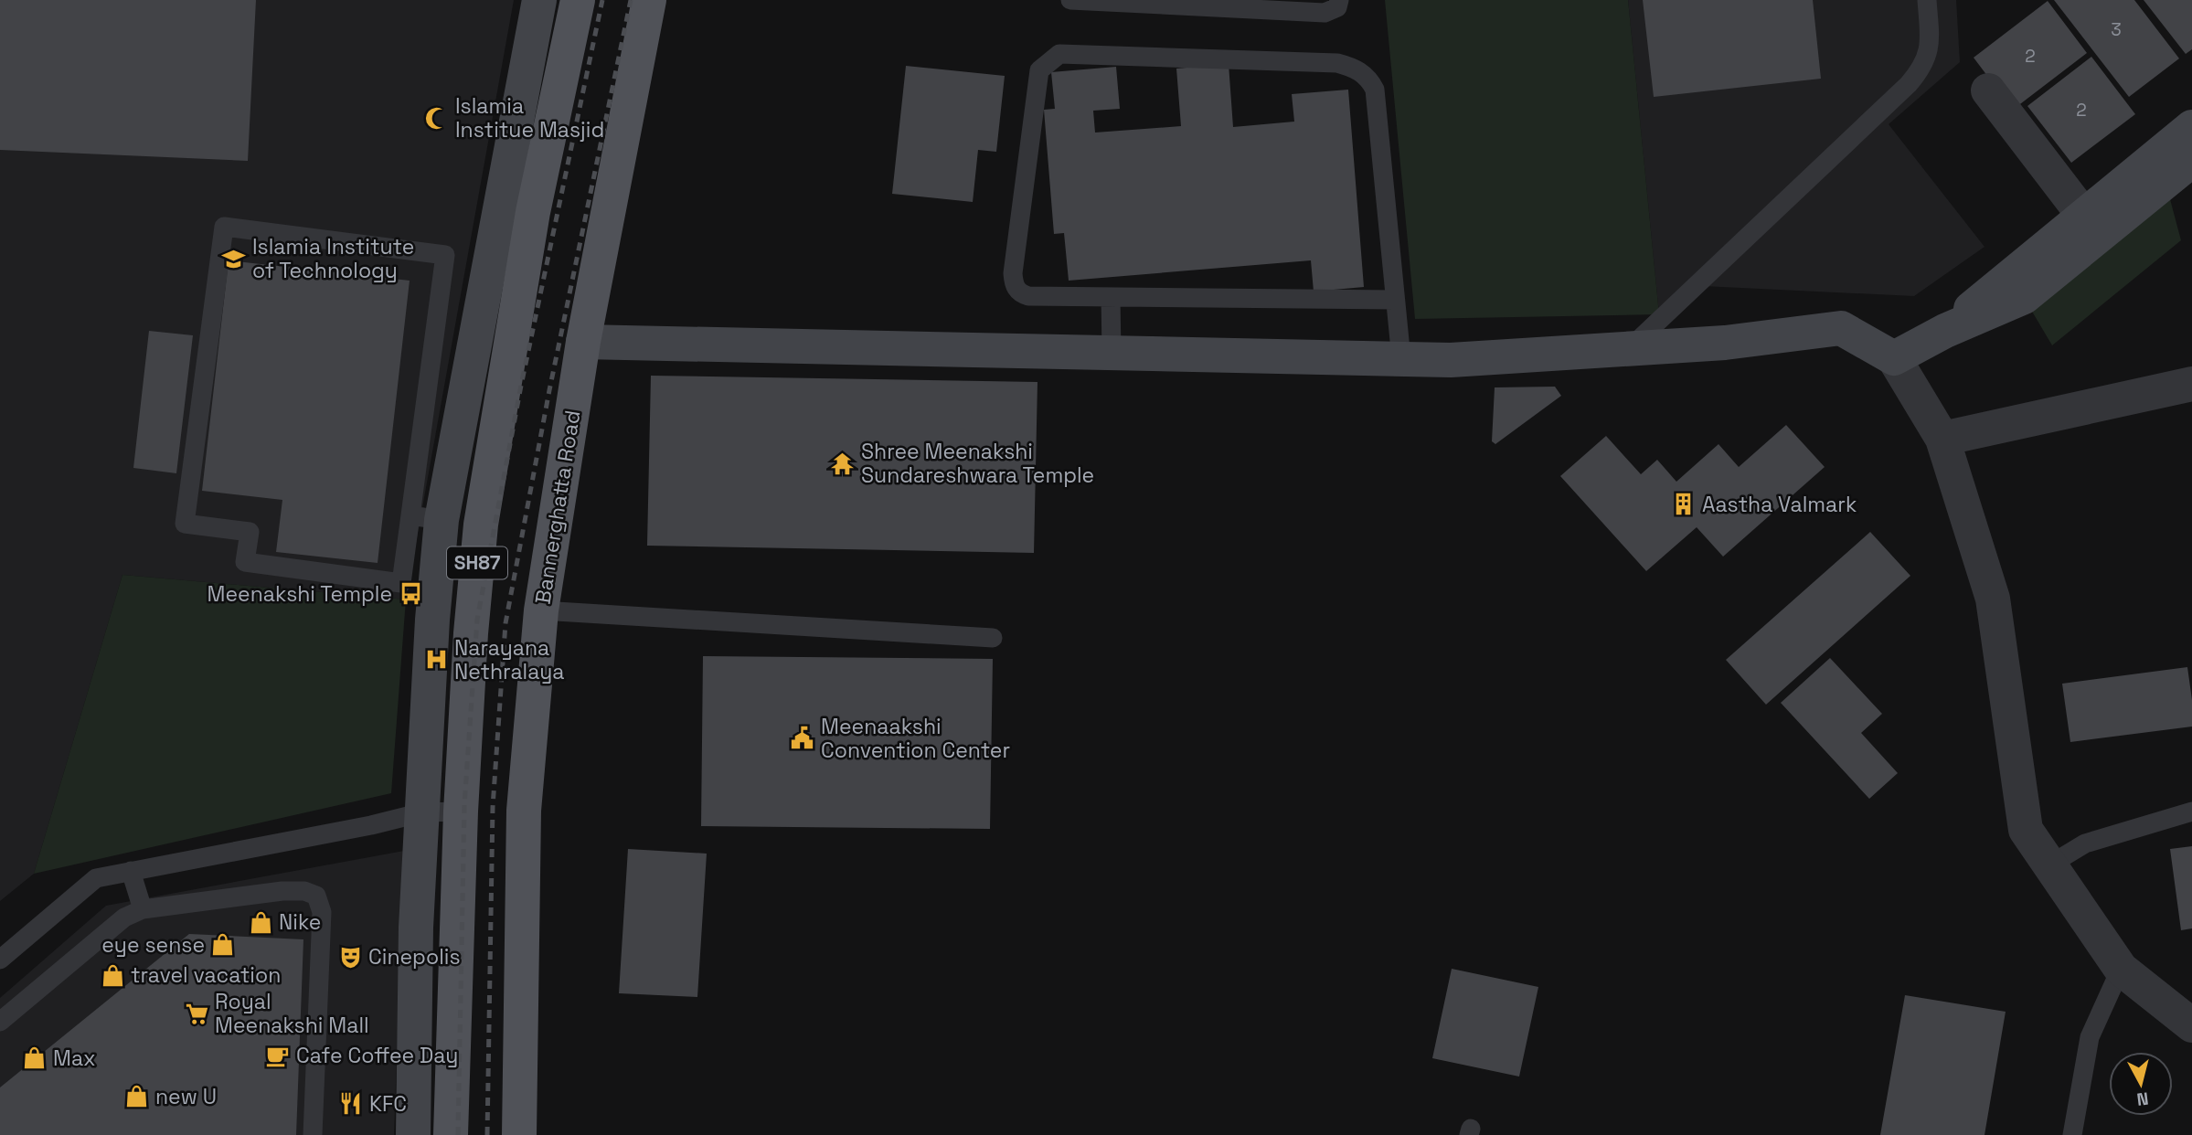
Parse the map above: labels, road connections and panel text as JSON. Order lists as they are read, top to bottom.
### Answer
{
  "streets": {
    "main road": ["Bannerghatta Road", "SH87"]
  },
  "places": {
    "mosque": ["Islamia Institue Masjid"],
    "school or university": ["Islamia Institute of Technology"],
    "temple": ["Shree Meenakshi Sundareshwara Temple"],
    "building": ["Aastha Valmark"],
    "bus stop": ["Meenakshi Temple"],
    "hospital": ["Narayana Nethralaya"],
    "public building": ["Meenaakshi Convention Center"],
    "shop": [
      "Nike",
      "eye sense",
      "travel vacation",
      "Max",
      "new U"
    ],
    "theatre": ["Cinepolis"],
    "supermarket": ["Royal Meenakshi Mall"],
    "cafe": ["Cafe Coffee Day"],
    "restaurant": ["KFC"]
  },
  "house_numbers": ["3", "2", "2"],
  "north": "bottom"
}
